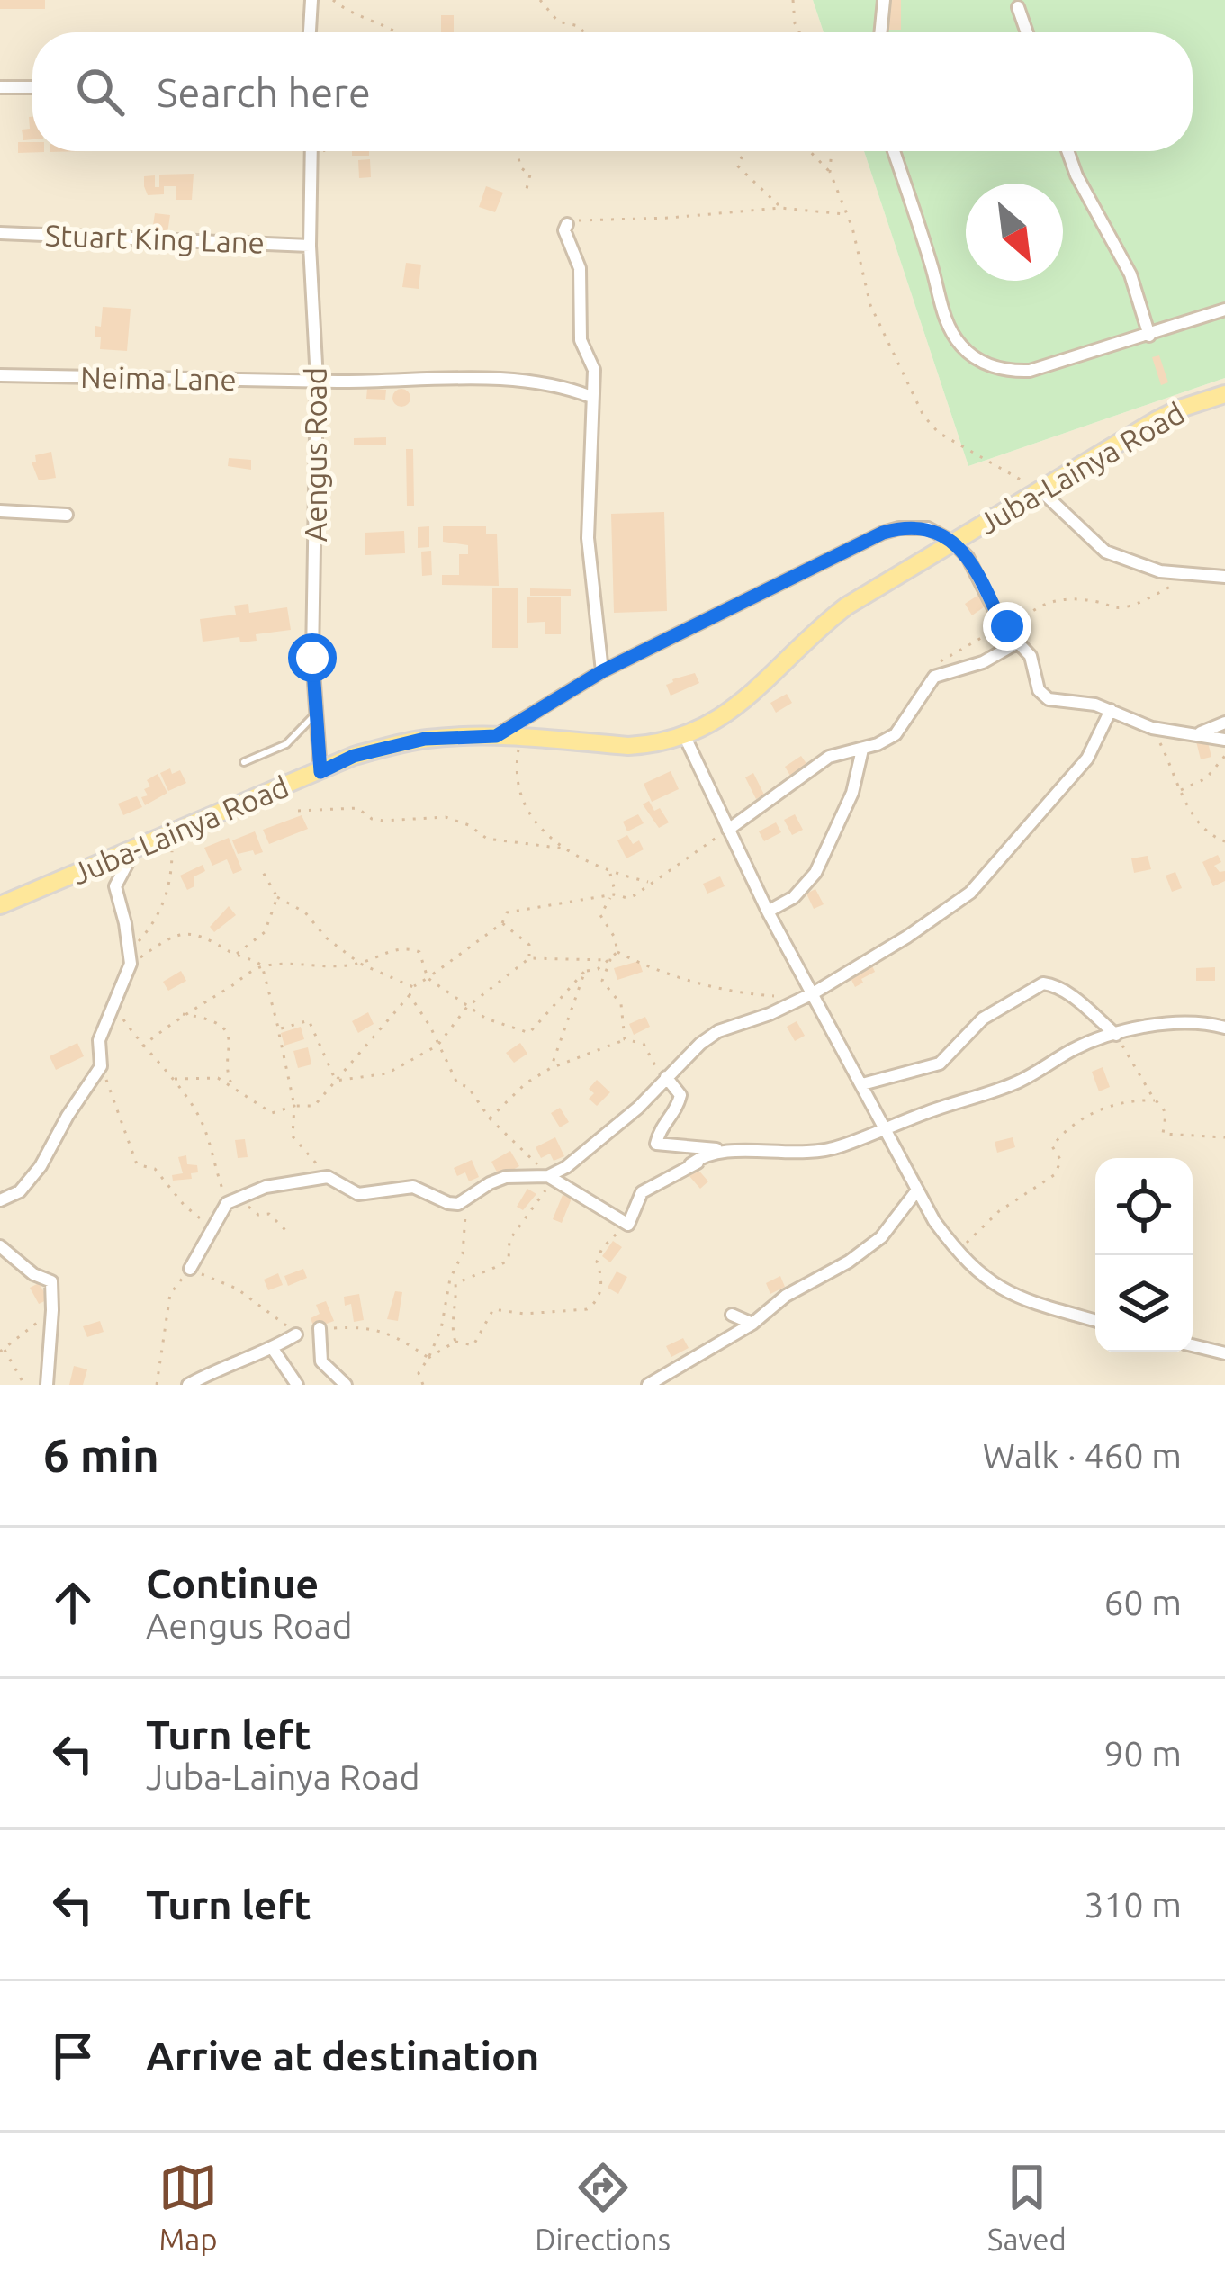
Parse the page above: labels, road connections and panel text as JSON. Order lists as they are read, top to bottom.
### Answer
{
  "streets": {
    "main road": ["Juba-Lainya Road"],
    "street": ["Stuart King Lane", "Neima Lane", "Aengus Road"]
  },
  "crossings": [
    ["Stuart King Lane", "Aengus Road"],
    ["Neima Lane", "Aengus Road"],
    ["Aengus Road", "Juba-Lainya Road"]
  ],
  "north": "bottom right",
  "page": {
    "search": "Search here",
    "heading": ["6 min", "Walk · 460 m"],
    "list": [
      ["Continue", "Aengus Road", "60 m"],
      ["Turn left", "Juba-Lainya Road", "90 m"],
      ["Turn left", "310 m"],
      "Arrive at destination"
    ],
    "nav": ["Map", "Directions", "Saved"]
  }
}
